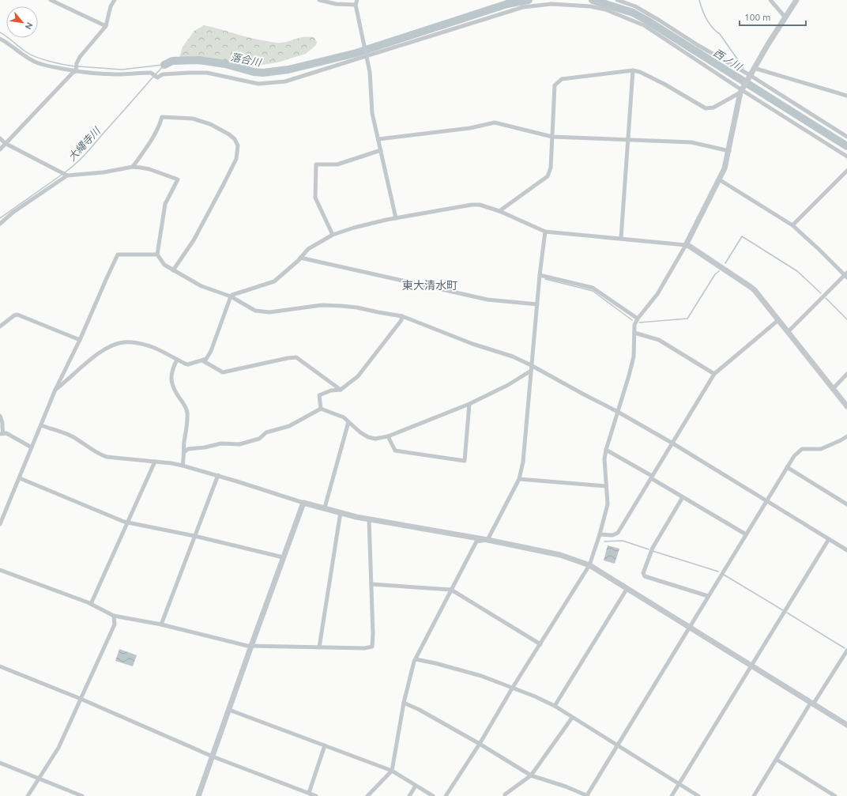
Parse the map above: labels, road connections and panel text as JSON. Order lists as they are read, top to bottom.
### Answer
{
  "districts": ["東大清水町"],
  "water": ["落合川", "西ノ川", "大縄寺川"],
  "scale_bar": "100 m",
  "north": "bottom right"
}
